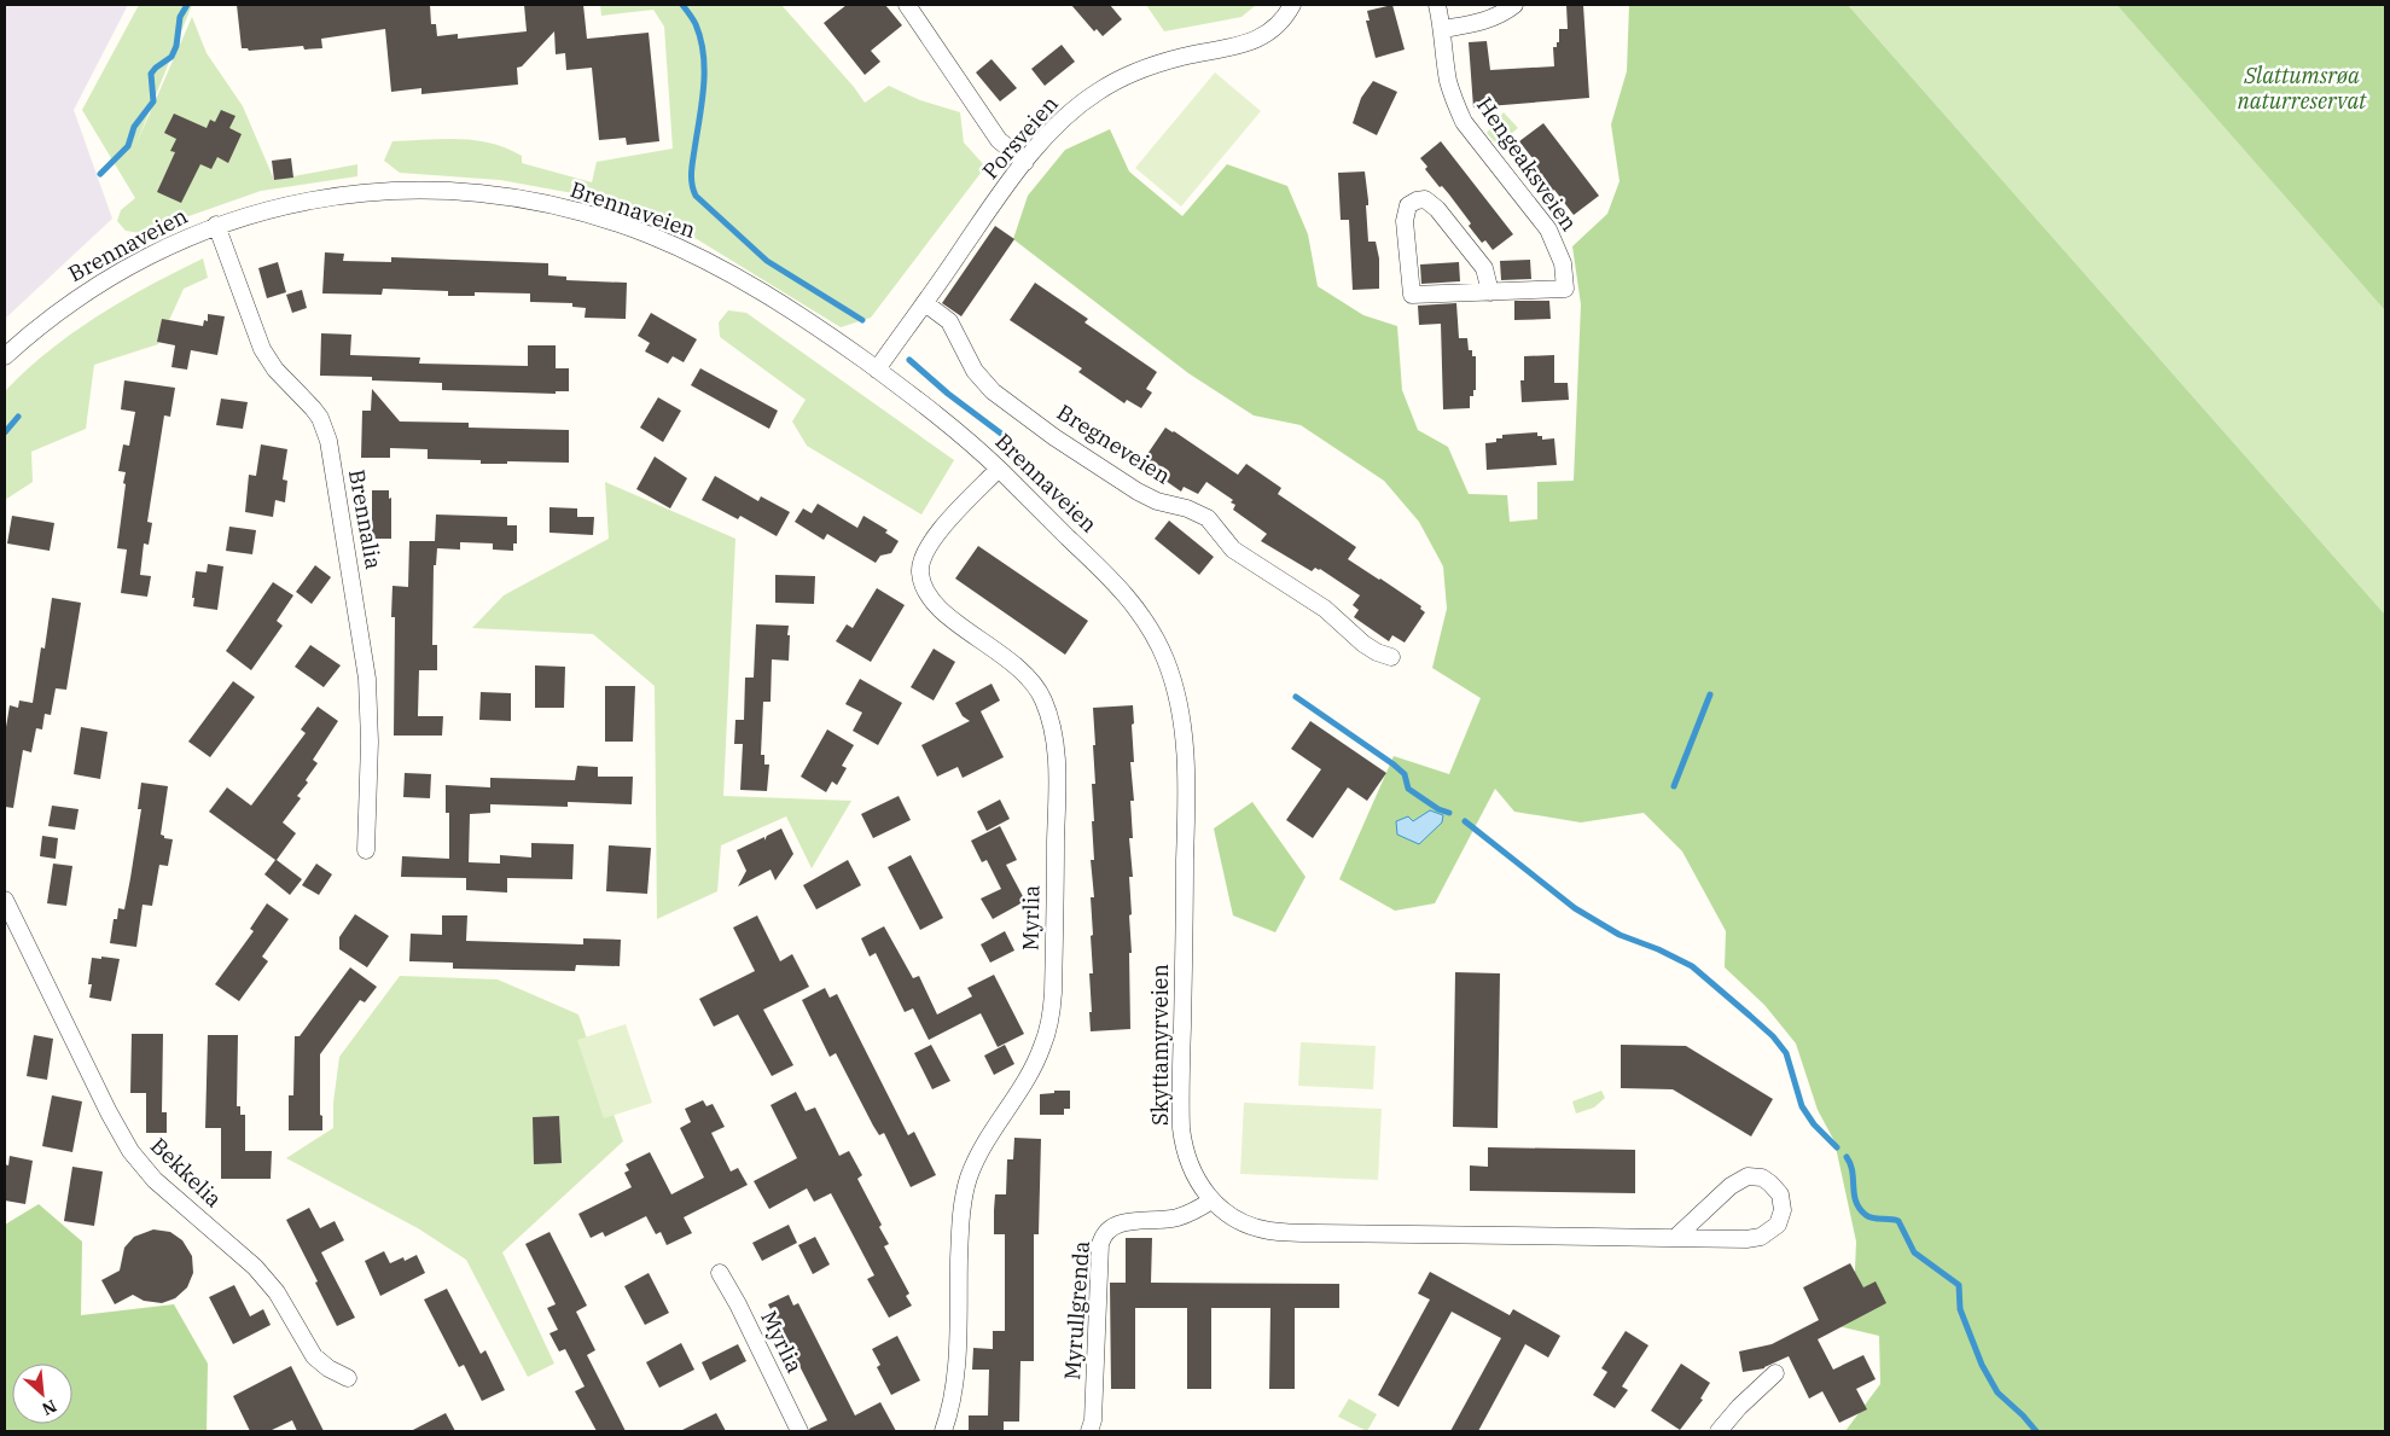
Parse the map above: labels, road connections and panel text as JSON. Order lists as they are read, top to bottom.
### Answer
{
  "streets": {
    "street": [
      "Porsveien",
      "Hengeaksveien",
      "Brennaveien",
      "Bregneveien",
      "Brennalia",
      "Myrlia",
      "Skyttamyrveien",
      "Bekkelia",
      "Myrullgrenda"
    ]
  },
  "crossings": [
    ["Porsveien", "Brennaveien"],
    ["Porsveien", "Bregneveien"],
    ["Brennaveien", "Brennalia"],
    ["Brennaveien", "Myrlia"],
    ["Brennaveien", "Skyttamyrveien"],
    ["Skyttamyrveien", "Myrullgrenda"]
  ],
  "parks": ["Slattumsrøa naturreservat"],
  "north": "bottom right"
}
